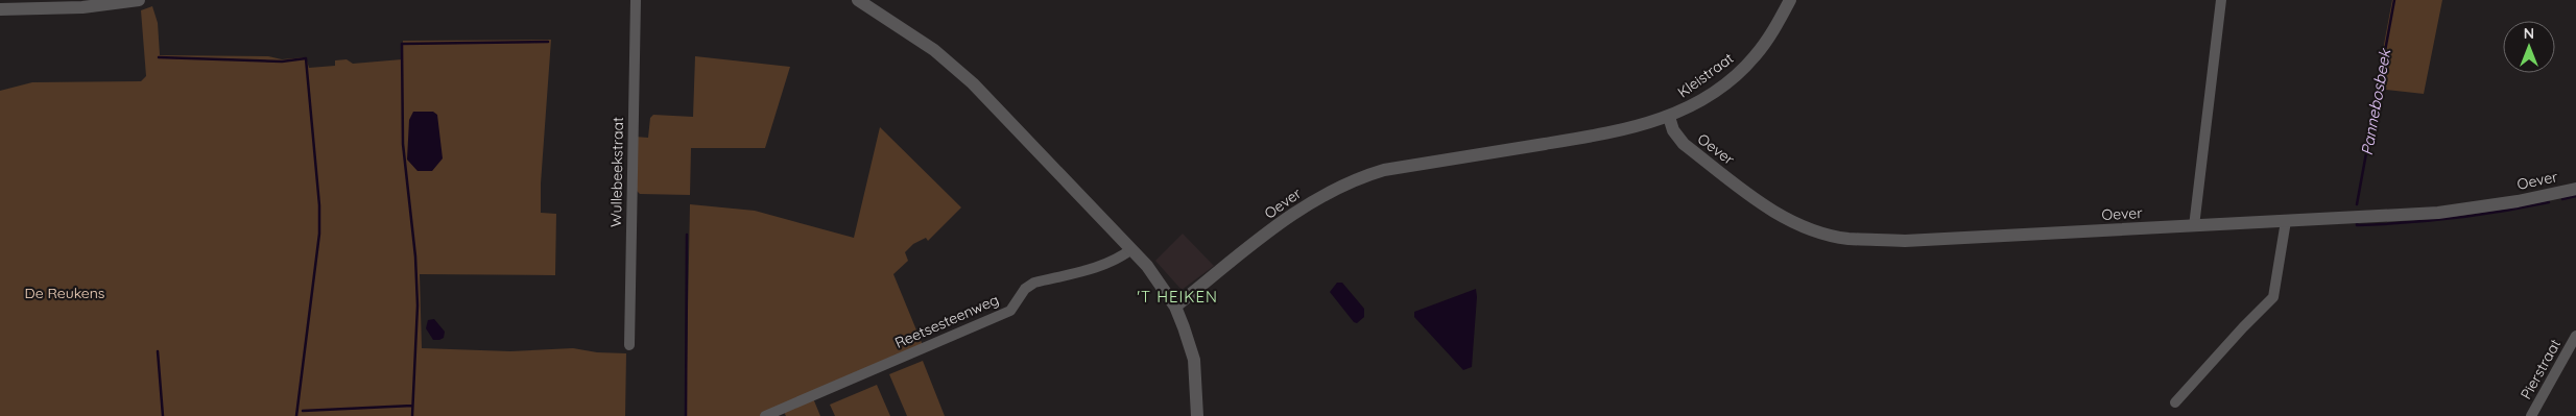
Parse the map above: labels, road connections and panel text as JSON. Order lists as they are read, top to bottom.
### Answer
{
  "streets": {
    "street": [
      "Kleistraat",
      "Oever",
      "Wullebeekstraat",
      "Reetsesteenweg",
      "Pierstraat"
    ]
  },
  "crossings": [
    ["Kleistraat", "Oever"]
  ],
  "districts": ["'T HEIKEN"],
  "water": ["Pannebosbeek"],
  "parks": ["De Reukens"],
  "north": "top"
}
